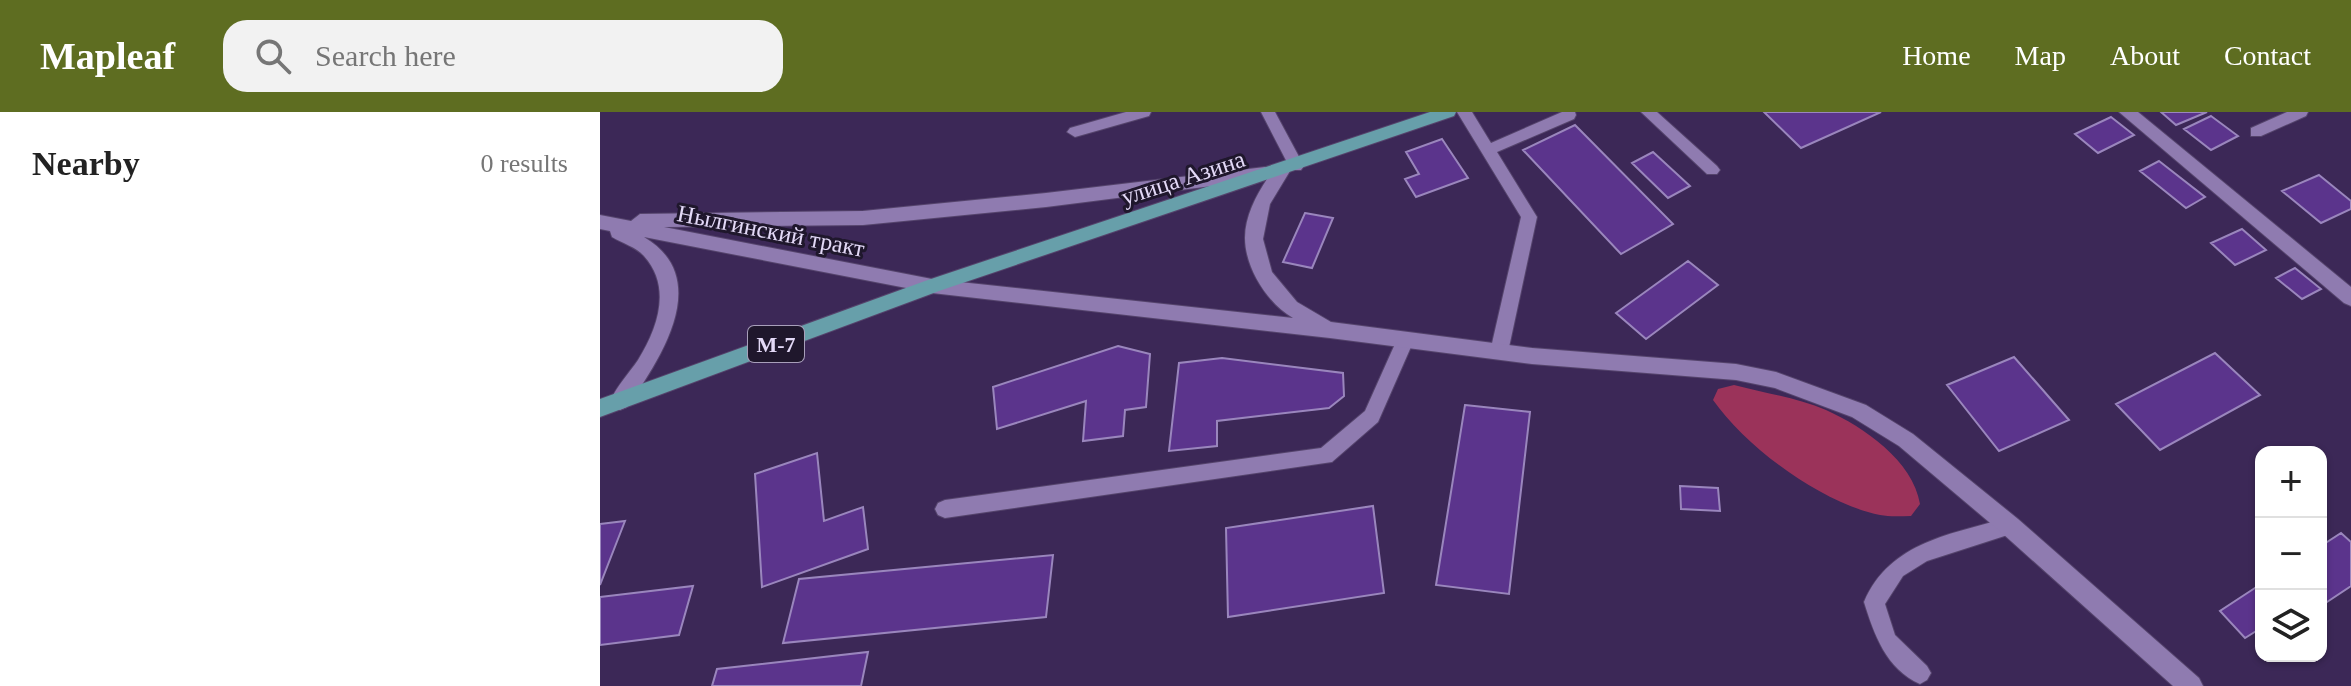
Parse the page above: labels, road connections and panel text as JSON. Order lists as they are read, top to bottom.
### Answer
{
  "streets": {
    "main road": ["улица Азина", "Нылгинский тракт", "М-7"]
  },
  "crossings": [
    ["улица Азина", "Нылгинский тракт"],
    ["улица Азина", "М-7"],
    ["Нылгинский тракт", "М-7"]
  ],
  "page": {
    "header": "Mapleaf",
    "search": "Search here",
    "nav": [
      "Home",
      "Map",
      "About",
      "Contact"
    ],
    "heading": ["Nearby", "0 results"],
    "map_buttons": ["+", "−"]
  }
}
